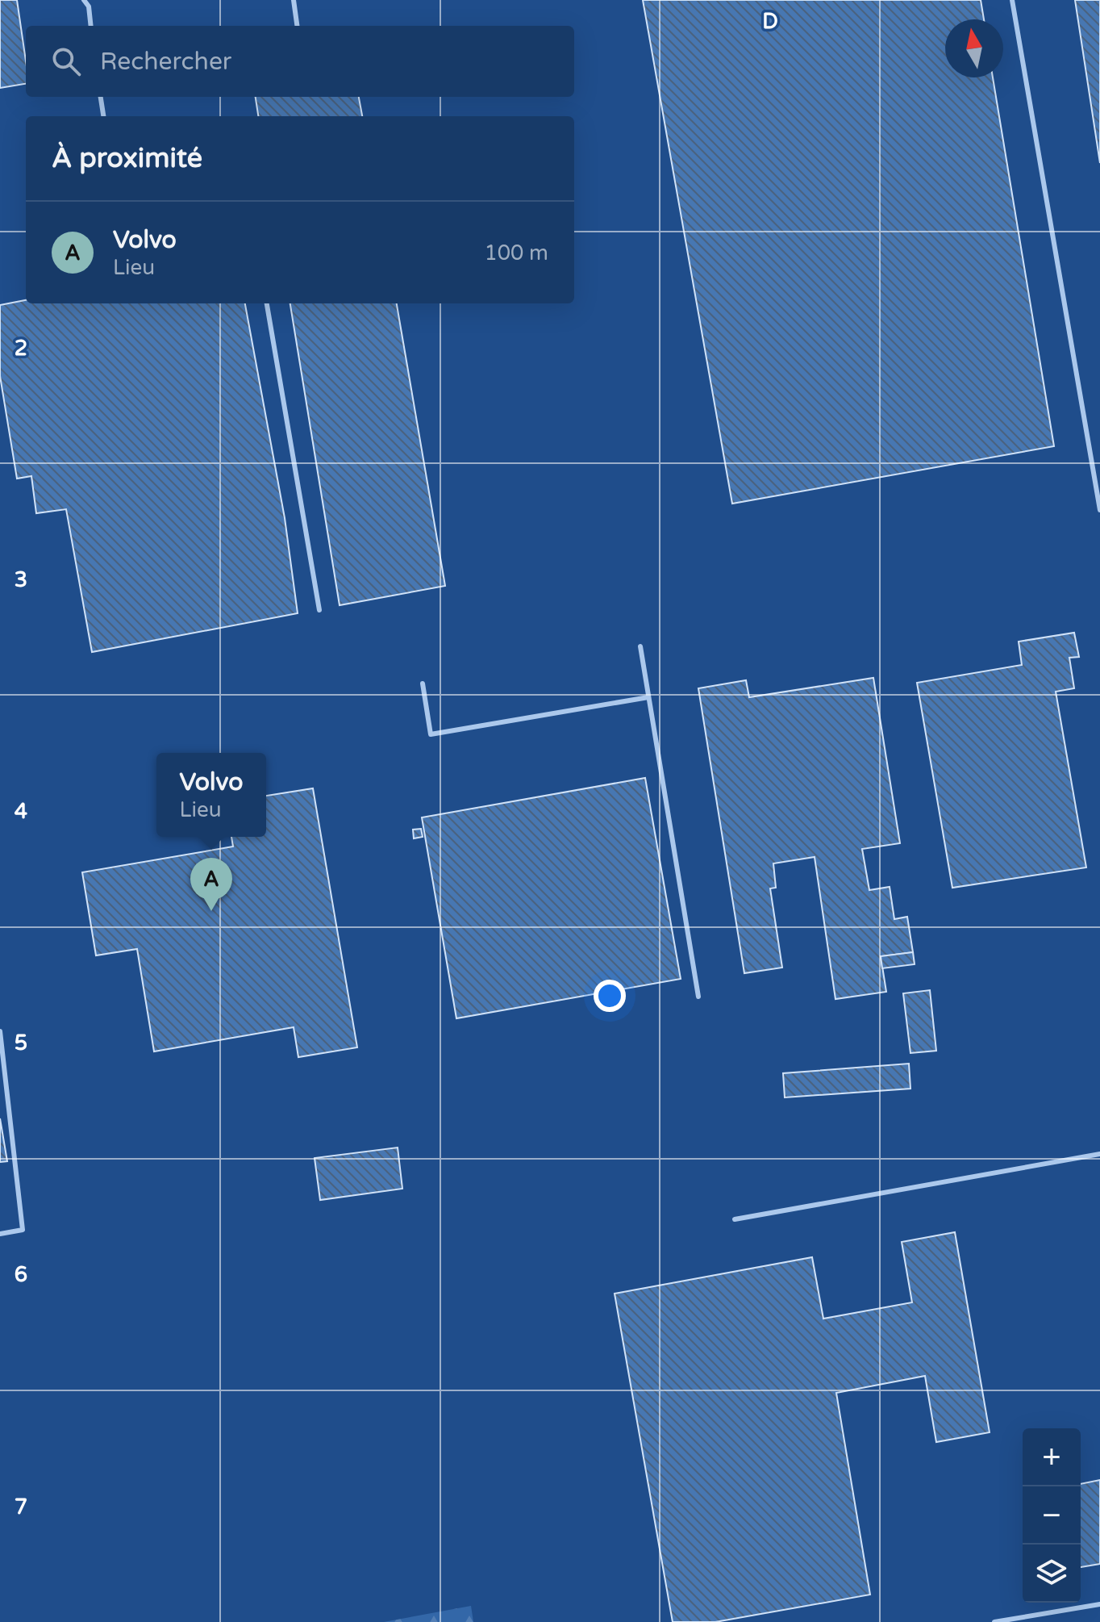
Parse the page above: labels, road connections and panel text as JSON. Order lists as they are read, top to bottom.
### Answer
{
  "north": "top",
  "page": {
    "search": "Rechercher",
    "heading": "À proximité",
    "list": [
      {
        "mark": "A",
        "name": "Volvo",
        "note": "Lieu",
        "value": "100 m"
      }
    ],
    "popup": ["Volvo", "Lieu"],
    "pins": "A",
    "map_buttons": ["+", "−"]
  },
  "grid": {
    "columns": ["D"],
    "rows": [
      "2",
      "3",
      "4",
      "5",
      "6",
      "7"
    ]
  }
}
